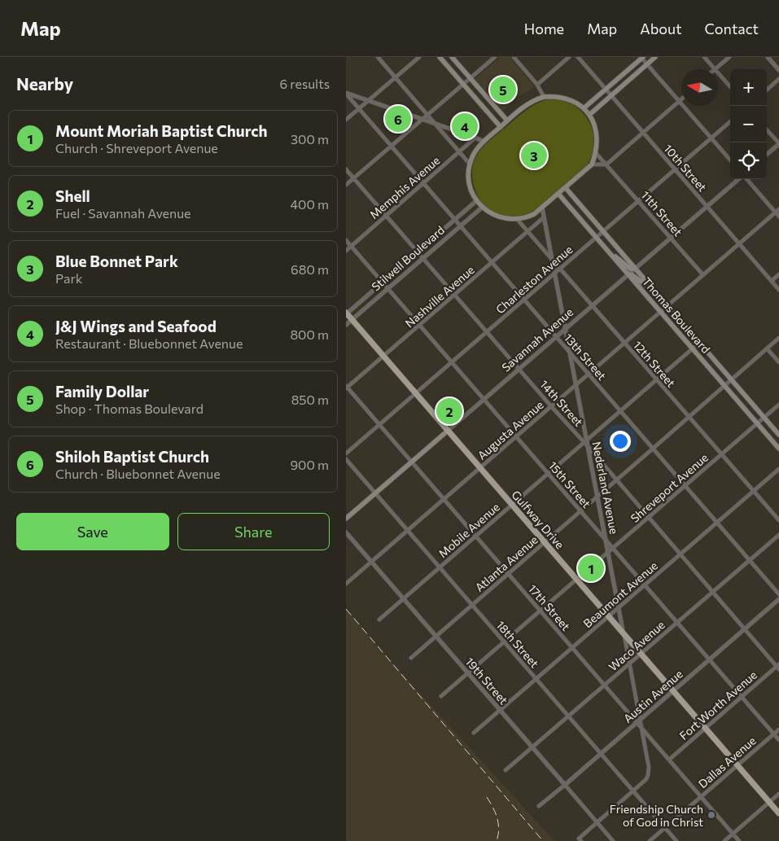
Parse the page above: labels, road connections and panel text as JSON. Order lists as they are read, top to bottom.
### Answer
{
  "streets": {
    "main road": ["Thomas Boulevard", "Savannah Avenue", "Gulfway Drive"],
    "street": [
      "10th Street",
      "Memphis Avenue",
      "11th Street",
      "Stilwell Boulevard",
      "Charleston Avenue",
      "Nashville Avenue",
      "13th Street",
      "12th Street",
      "14th Street",
      "Augusta Avenue",
      "15th Street",
      "Nederland Avenue",
      "Shreveport Avenue",
      "Mobile Avenue",
      "Atlanta Avenue",
      "Beaumont Avenue",
      "17th Street",
      "18th Street",
      "Waco Avenue",
      "19th Street",
      "Austin Avenue",
      "Fort Worth Avenue",
      "Dallas Avenue"
    ]
  },
  "crossings": [
    ["10th Street", "Charleston Avenue"],
    ["10th Street", "Savannah Avenue"],
    ["10th Street", "Augusta Avenue"],
    ["Memphis Avenue", "13th Street"],
    ["Memphis Avenue", "14th Street"],
    ["Memphis Avenue", "15th Street"],
    ["11th Street", "Stilwell Boulevard"],
    ["11th Street", "Charleston Avenue"],
    ["11th Street", "Thomas Boulevard"],
    ["11th Street", "Savannah Avenue"],
    ["11th Street", "12th Street"],
    ["11th Street", "Augusta Avenue"],
    ["11th Street", "Nederland Avenue"],
    ["Stilwell Boulevard", "Thomas Boulevard"],
    ["Stilwell Boulevard", "13th Street"],
    ["Stilwell Boulevard", "12th Street"],
    ["Stilwell Boulevard", "14th Street"],
    ["Stilwell Boulevard", "15th Street"],
    ["Stilwell Boulevard", "Nederland Avenue"],
    ["Stilwell Boulevard", "Gulfway Drive"],
    ["Charleston Avenue", "Thomas Boulevard"],
    ["Charleston Avenue", "13th Street"],
    ["Charleston Avenue", "12th Street"],
    ["Charleston Avenue", "14th Street"],
    ["Charleston Avenue", "15th Street"],
    ["Charleston Avenue", "Nederland Avenue"],
    ["Charleston Avenue", "Gulfway Drive"],
    ["Charleston Avenue", "17th Street"],
    ["Nashville Avenue", "13th Street"],
    ["Nashville Avenue", "12th Street"],
    ["Nashville Avenue", "14th Street"],
    ["Nashville Avenue", "15th Street"],
    ["Nashville Avenue", "Nederland Avenue"],
    ["Nashville Avenue", "Gulfway Drive"],
    ["Nashville Avenue", "17th Street"],
    ["Thomas Boulevard", "Savannah Avenue"],
    ["Thomas Boulevard", "12th Street"],
    ["Thomas Boulevard", "Augusta Avenue"],
    ["Thomas Boulevard", "Nederland Avenue"],
    ["Thomas Boulevard", "Shreveport Avenue"],
    ["Thomas Boulevard", "Mobile Avenue"],
    ["Thomas Boulevard", "Atlanta Avenue"],
    ["Savannah Avenue", "13th Street"],
    ["Savannah Avenue", "12th Street"],
    ["Savannah Avenue", "14th Street"],
    ["Savannah Avenue", "15th Street"],
    ["Savannah Avenue", "Nederland Avenue"],
    ["Savannah Avenue", "Gulfway Drive"],
    ["Savannah Avenue", "17th Street"],
    ["Savannah Avenue", "18th Street"],
    ["13th Street", "Augusta Avenue"],
    ["13th Street", "Nederland Avenue"],
    ["13th Street", "Shreveport Avenue"],
    ["13th Street", "Mobile Avenue"],
    ["13th Street", "Atlanta Avenue"],
    ["13th Street", "Beaumont Avenue"],
    ["13th Street", "Waco Avenue"],
    ["12th Street", "Augusta Avenue"],
    ["12th Street", "Nederland Avenue"],
    ["12th Street", "Shreveport Avenue"],
    ["12th Street", "Mobile Avenue"],
    ["12th Street", "Atlanta Avenue"],
    ["12th Street", "Beaumont Avenue"],
    ["14th Street", "Augusta Avenue"],
    ["14th Street", "Nederland Avenue"],
    ["14th Street", "Shreveport Avenue"],
    ["14th Street", "Mobile Avenue"],
    ["14th Street", "Atlanta Avenue"],
    ["14th Street", "Beaumont Avenue"],
    ["14th Street", "Waco Avenue"],
    ["14th Street", "Austin Avenue"],
    ["14th Street", "Fort Worth Avenue"],
    ["Augusta Avenue", "15th Street"],
    ["Augusta Avenue", "Nederland Avenue"],
    ["Augusta Avenue", "Gulfway Drive"],
    ["Augusta Avenue", "17th Street"],
    ["Augusta Avenue", "18th Street"],
    ["Augusta Avenue", "19th Street"],
    ["15th Street", "Nederland Avenue"],
    ["15th Street", "Shreveport Avenue"],
    ["15th Street", "Mobile Avenue"],
    ["15th Street", "Atlanta Avenue"],
    ["15th Street", "Beaumont Avenue"],
    ["15th Street", "Waco Avenue"],
    ["15th Street", "Austin Avenue"],
    ["15th Street", "Fort Worth Avenue"],
    ["15th Street", "Dallas Avenue"],
    ["Nederland Avenue", "Shreveport Avenue"],
    ["Nederland Avenue", "Gulfway Drive"],
    ["Nederland Avenue", "Mobile Avenue"],
    ["Nederland Avenue", "Atlanta Avenue"],
    ["Nederland Avenue", "Beaumont Avenue"],
    ["Nederland Avenue", "17th Street"],
    ["Nederland Avenue", "18th Street"],
    ["Nederland Avenue", "Waco Avenue"],
    ["Nederland Avenue", "Austin Avenue"],
    ["Shreveport Avenue", "Gulfway Drive"],
    ["Shreveport Avenue", "17th Street"],
    ["Shreveport Avenue", "18th Street"],
    ["Shreveport Avenue", "19th Street"],
    ["Gulfway Drive", "Mobile Avenue"],
    ["Gulfway Drive", "Atlanta Avenue"],
    ["Gulfway Drive", "Beaumont Avenue"],
    ["Gulfway Drive", "Waco Avenue"],
    ["Gulfway Drive", "Austin Avenue"],
    ["Gulfway Drive", "Fort Worth Avenue"],
    ["Gulfway Drive", "Dallas Avenue"],
    ["Mobile Avenue", "17th Street"],
    ["Mobile Avenue", "18th Street"],
    ["Mobile Avenue", "19th Street"],
    ["Atlanta Avenue", "17th Street"],
    ["Atlanta Avenue", "18th Street"],
    ["Atlanta Avenue", "19th Street"],
    ["Beaumont Avenue", "17th Street"],
    ["Beaumont Avenue", "18th Street"],
    ["Beaumont Avenue", "19th Street"],
    ["17th Street", "Waco Avenue"],
    ["17th Street", "Austin Avenue"],
    ["17th Street", "Fort Worth Avenue"],
    ["17th Street", "Dallas Avenue"],
    ["18th Street", "Waco Avenue"],
    ["18th Street", "Austin Avenue"],
    ["18th Street", "Dallas Avenue"],
    ["Waco Avenue", "19th Street"],
    ["19th Street", "Austin Avenue"]
  ],
  "places": ["Friendship Church of God in Christ"],
  "north": "left",
  "page": {
    "header": "Map",
    "nav": [
      "Home",
      "Map",
      "About",
      "Contact"
    ],
    "heading": ["Nearby", "6 results"],
    "map_buttons": ["+", "−"],
    "pins": [
      "5",
      "6",
      "4",
      "3",
      "2",
      "1"
    ],
    "list": [
      {
        "mark": "1",
        "name": "Mount Moriah Baptist Church",
        "note": "Church · Shreveport Avenue",
        "value": "300 m"
      },
      {
        "mark": "2",
        "name": "Shell",
        "note": "Fuel · Savannah Avenue",
        "value": "400 m"
      },
      {
        "mark": "3",
        "name": "Blue Bonnet Park",
        "note": "Park",
        "value": "680 m"
      },
      {
        "mark": "4",
        "name": "J&J Wings and Seafood",
        "note": "Restaurant · Bluebonnet Avenue",
        "value": "800 m"
      },
      {
        "mark": "5",
        "name": "Family Dollar",
        "note": "Shop · Thomas Boulevard",
        "value": "850 m"
      },
      {
        "mark": "6",
        "name": "Shiloh Baptist Church",
        "note": "Church · Bluebonnet Avenue",
        "value": "900 m"
      }
    ],
    "buttons": ["Save", "Share"]
  }
}
